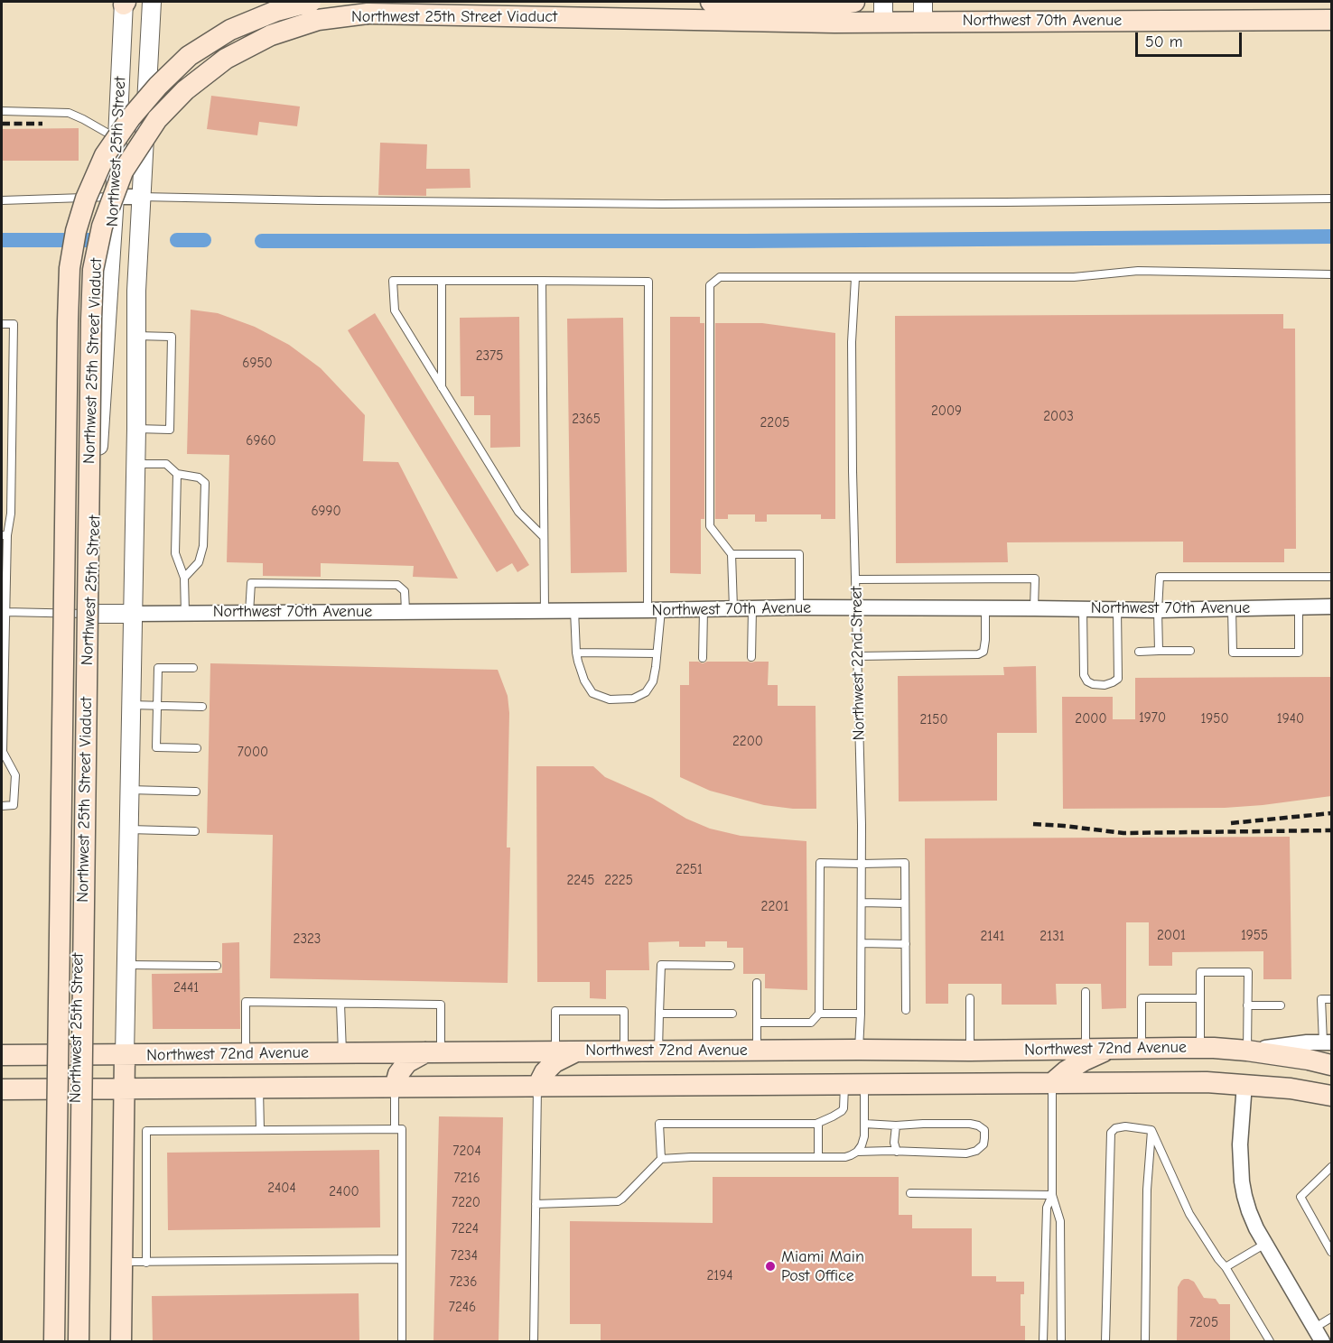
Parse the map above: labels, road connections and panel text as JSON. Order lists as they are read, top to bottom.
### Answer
{
  "streets": {
    "main road": [
      "Northwest 25th Street Viaduct",
      "Northwest 70th Avenue",
      "Northwest 25th Street",
      "Northwest 72nd Avenue"
    ],
    "lane": ["Northwest 22nd Street"]
  },
  "crossings": [
    ["Northwest 25th Street Viaduct", "Northwest 70th Avenue"],
    ["Northwest 70th Avenue", "Northwest 25th Street"],
    ["Northwest 70th Avenue", "Northwest 22nd Street"],
    ["Northwest 25th Street", "Northwest 72nd Avenue"],
    ["Northwest 22nd Street", "Northwest 72nd Avenue"]
  ],
  "places": ["Miami Main Post Office"],
  "house_numbers": [
    "2375",
    "6950",
    "2009",
    "2003",
    "2365",
    "2205",
    "6960",
    "6990",
    "1970",
    "2000",
    "1950",
    "1940",
    "2150",
    "2200",
    "7000",
    "2251",
    "2245",
    "2225",
    "2201",
    "2001",
    "1955",
    "2141",
    "2131",
    "2323",
    "2441",
    "7204",
    "7216",
    "2404",
    "2400",
    "7220",
    "7224",
    "7234",
    "2194",
    "7236",
    "7246",
    "7205"
  ],
  "scale_bar": "50 m"
}
